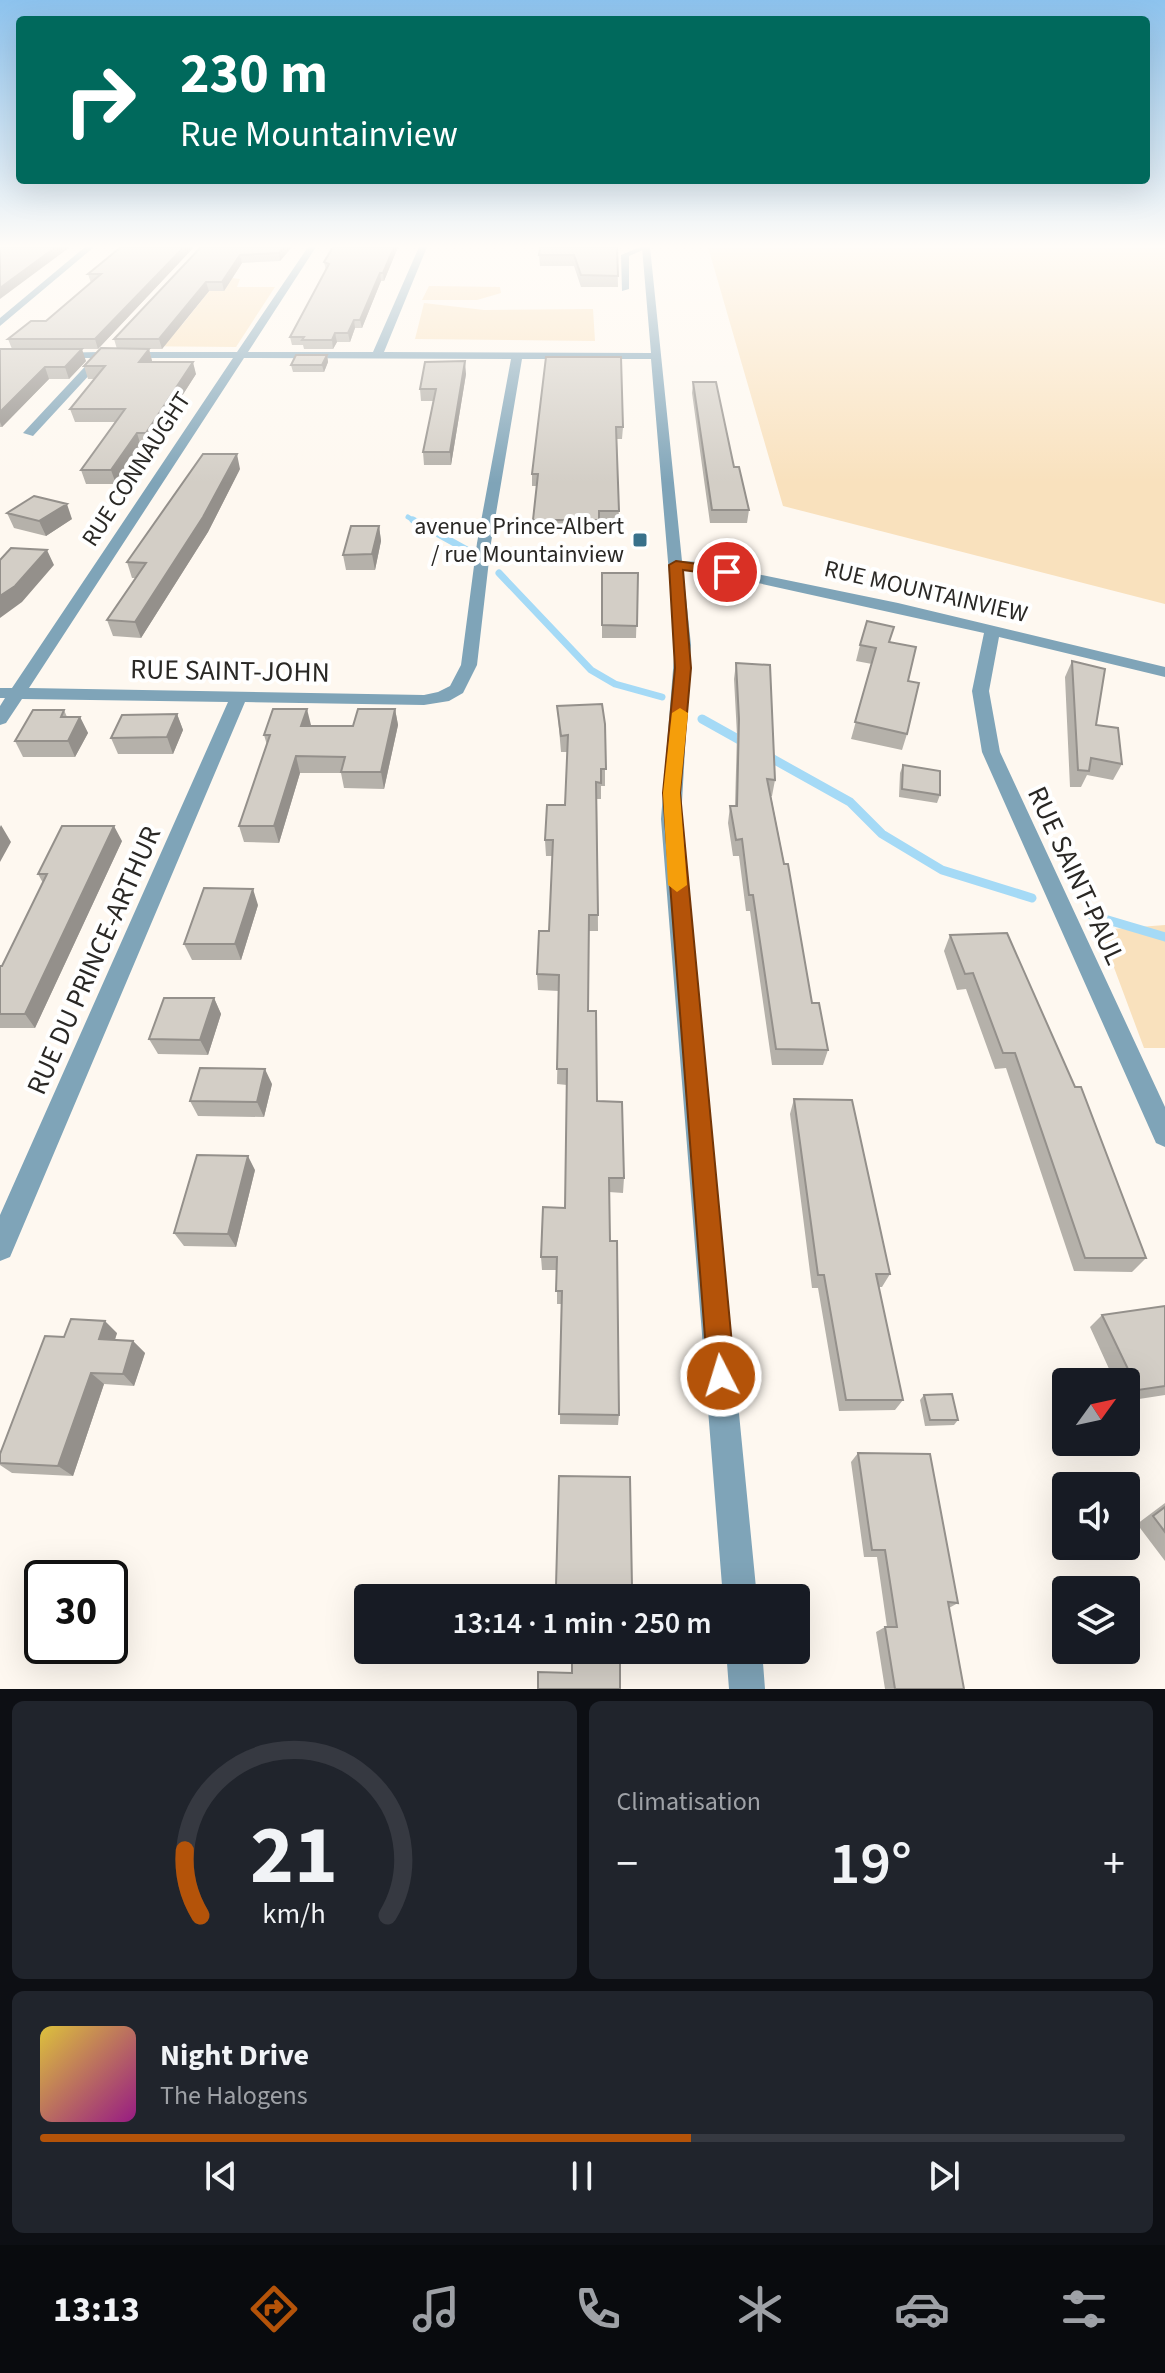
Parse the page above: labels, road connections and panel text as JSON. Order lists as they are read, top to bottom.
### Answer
{
  "streets": {
    "street": [
      "RUE CONNAUGHT",
      "RUE MOUNTAINVIEW",
      "RUE SAINT-JOHN",
      "RUE SAINT-PAUL",
      "RUE DU PRINCE-ARTHUR"
    ]
  },
  "crossings": [
    ["RUE CONNAUGHT", "RUE SAINT-JOHN"],
    ["RUE MOUNTAINVIEW", "RUE SAINT-PAUL"],
    ["RUE SAINT-JOHN", "RUE DU PRINCE-ARTHUR"]
  ],
  "places": {
    "transit": ["avenue Prince-Albert / rue Mountainview"]
  },
  "north": "top right",
  "page": {
    "turn": ["230 m", "Rue Mountainview"],
    "limit": "30",
    "trip": "13:14 · 1 min · 250 m",
    "tile": "Climatisation",
    "heat": ["−", "19°", "+"],
    "song": ["Night Drive", "The Halogens"],
    "tabs": "13:13",
    "gauge": ["21", "km/h"]
  }
}
